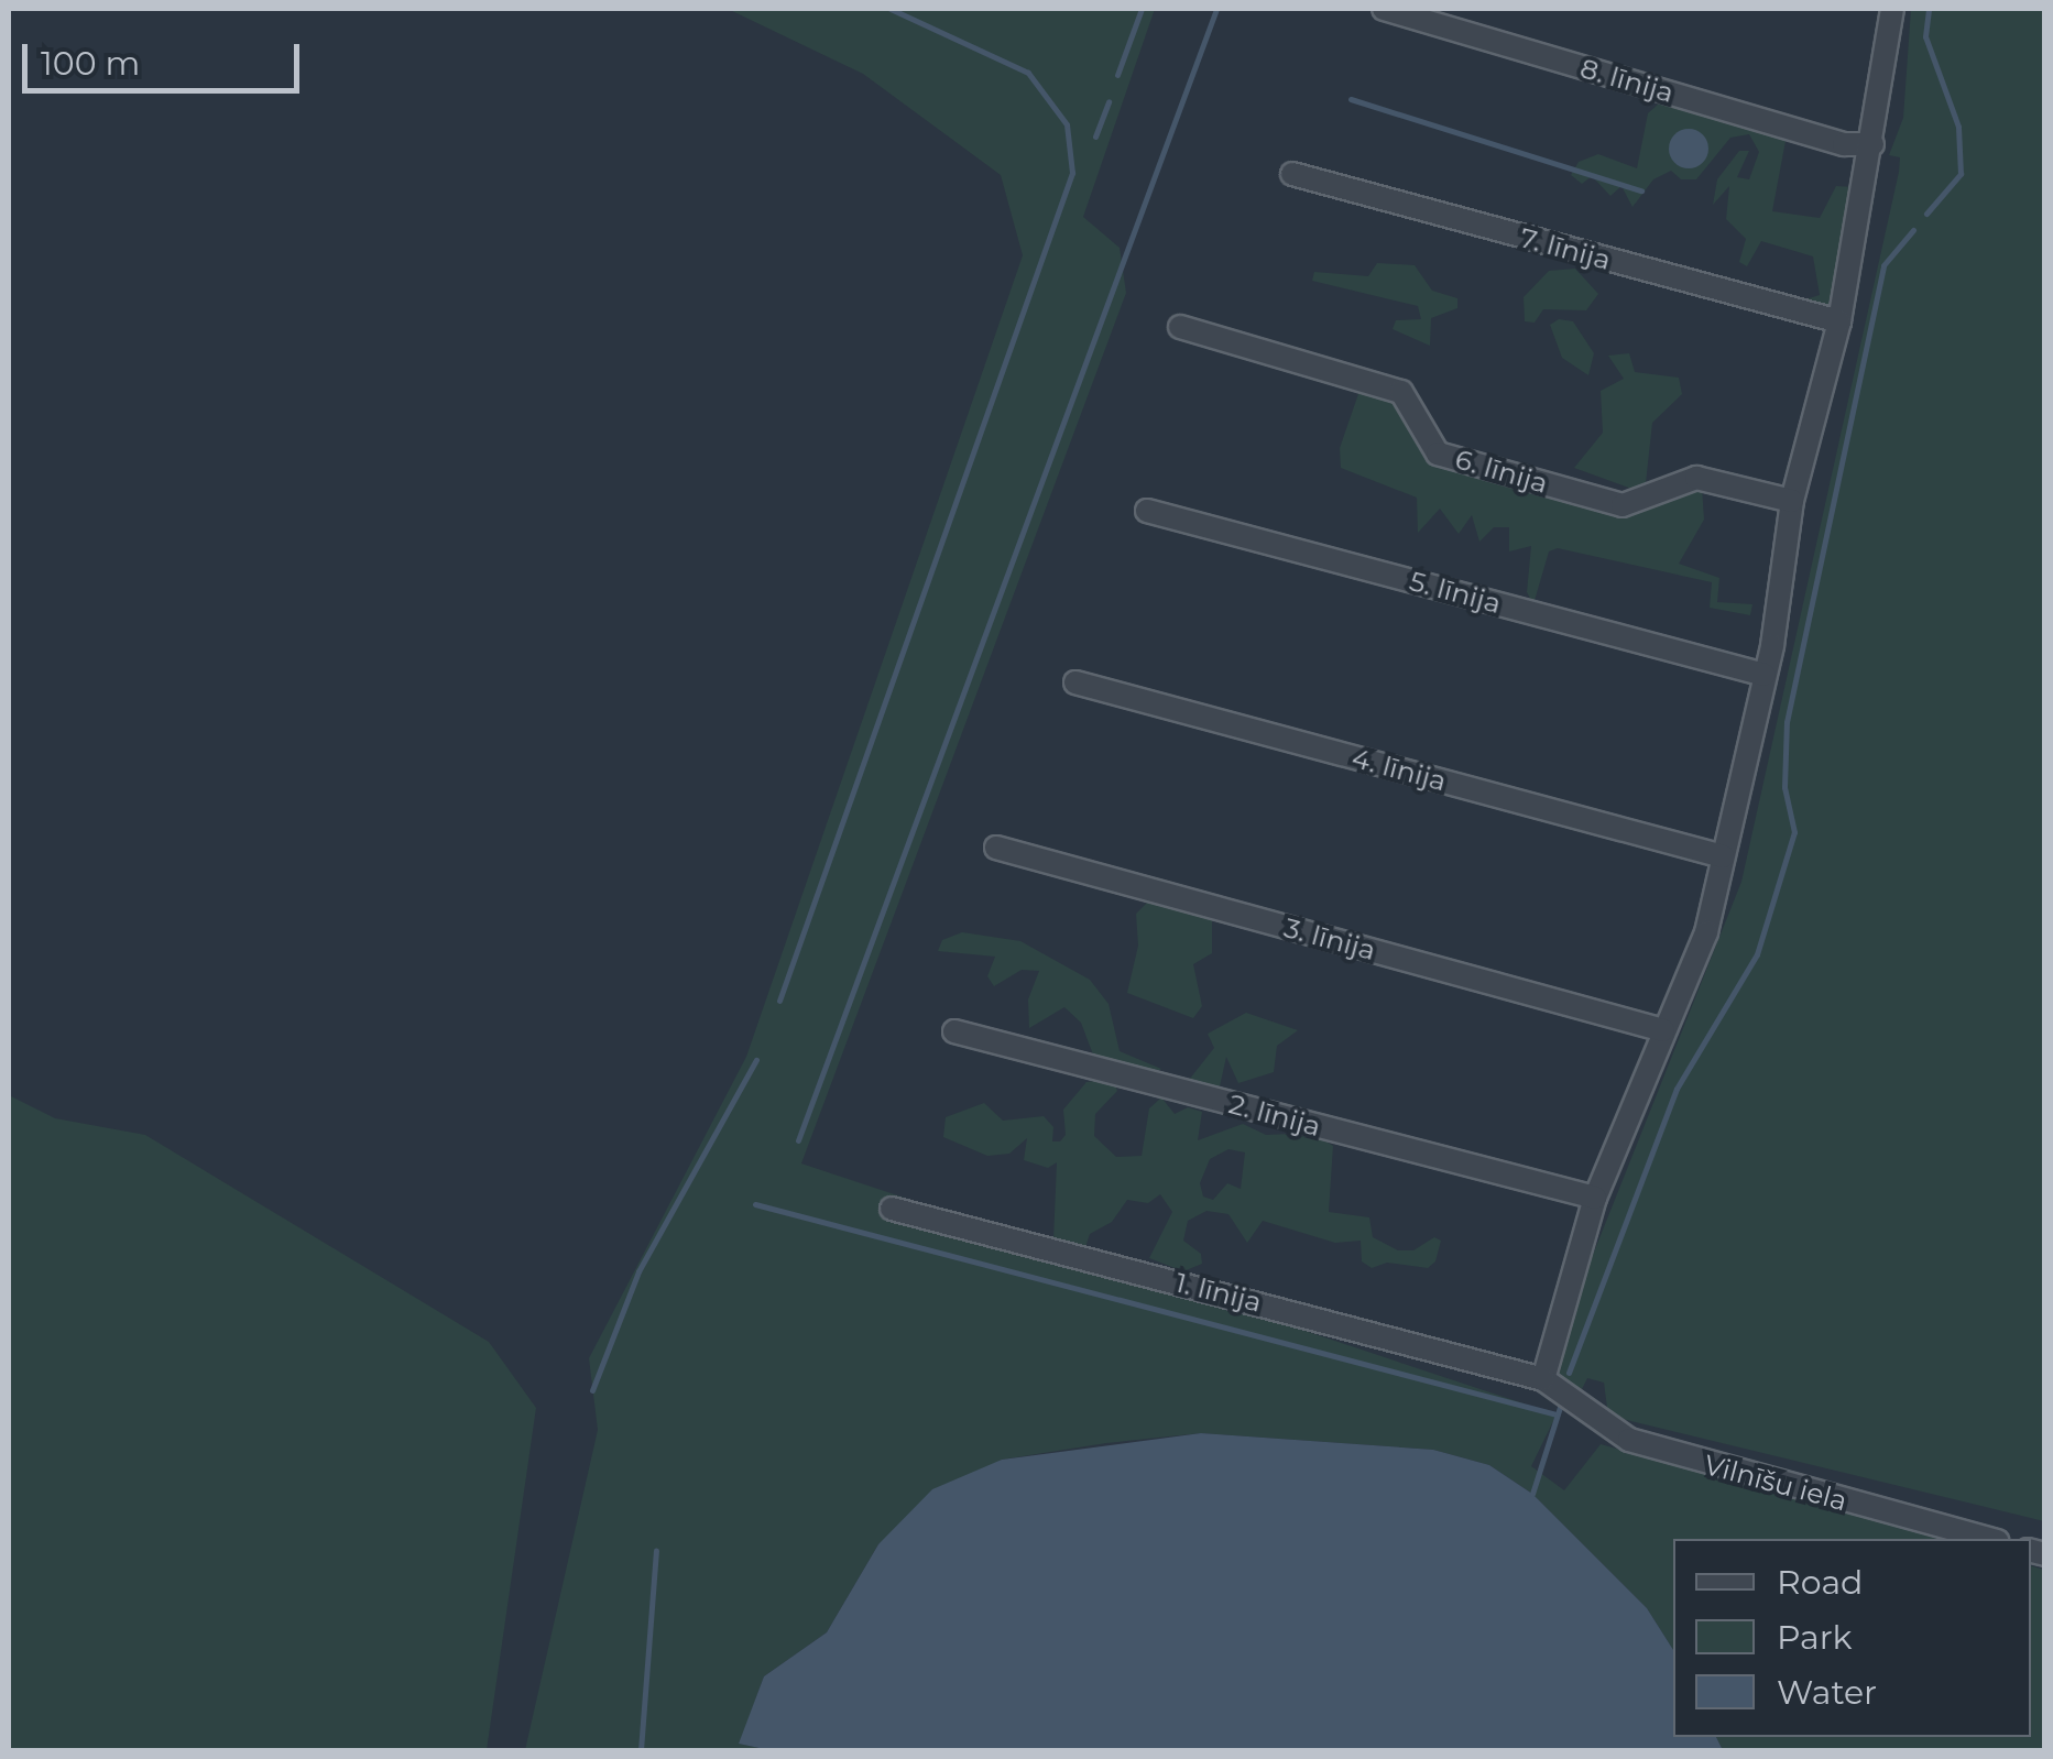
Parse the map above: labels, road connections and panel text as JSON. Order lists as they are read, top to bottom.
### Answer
{
  "streets": {
    "street": [
      "8. līnija",
      "7. līnija",
      "6. līnija",
      "5. līnija",
      "4. līnija",
      "3. līnija",
      "2. līnija",
      "1. līnija",
      "Vilnīšu iela"
    ]
  },
  "crossings": [
    ["1. līnija", "Vilnīšu iela"]
  ],
  "legend": ["Road", "Park", "Water"],
  "scale_bar": "100 m"
}
